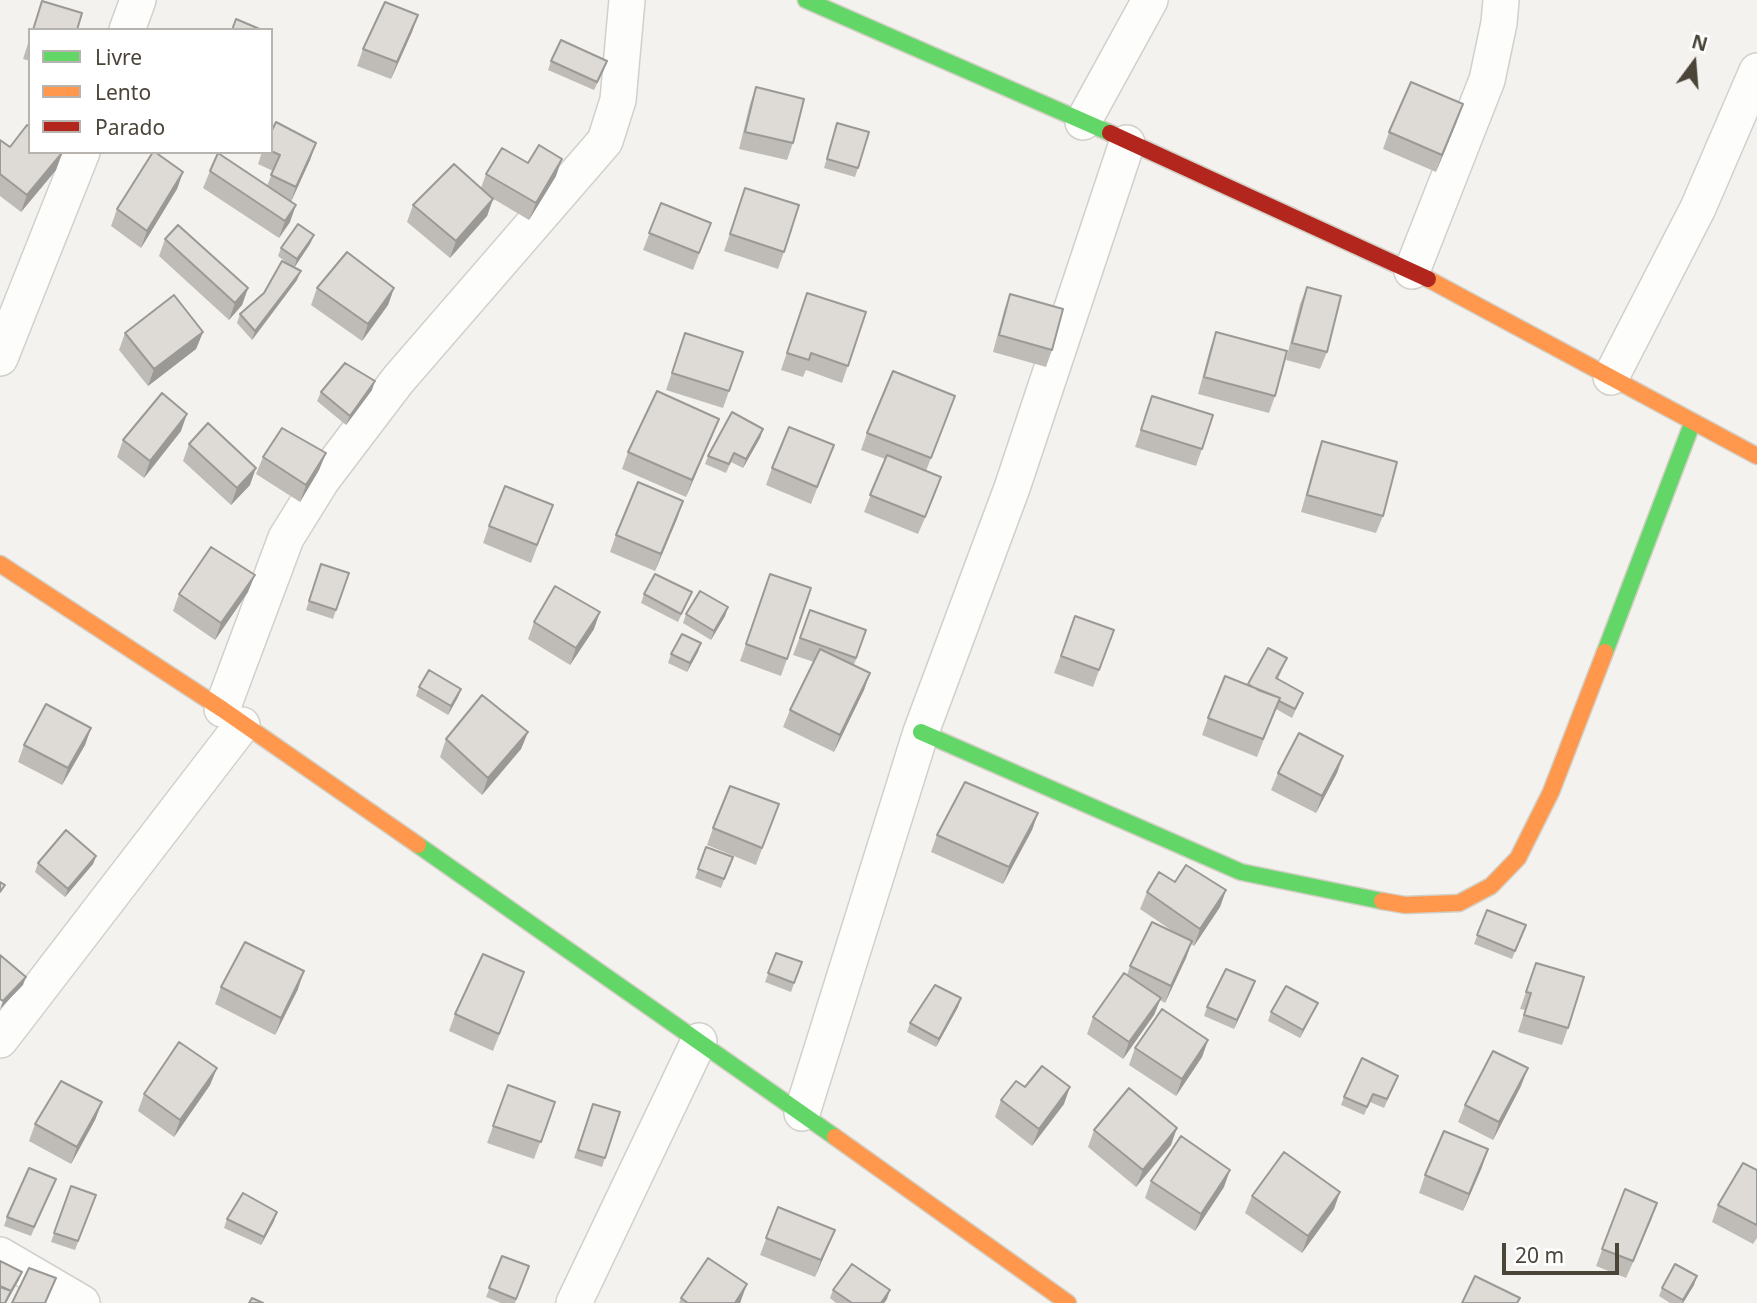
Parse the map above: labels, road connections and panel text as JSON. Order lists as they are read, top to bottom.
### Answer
{
  "legend": ["Livre", "Lento", "Parado"],
  "scale_bar": "20 m",
  "north": "top"
}
